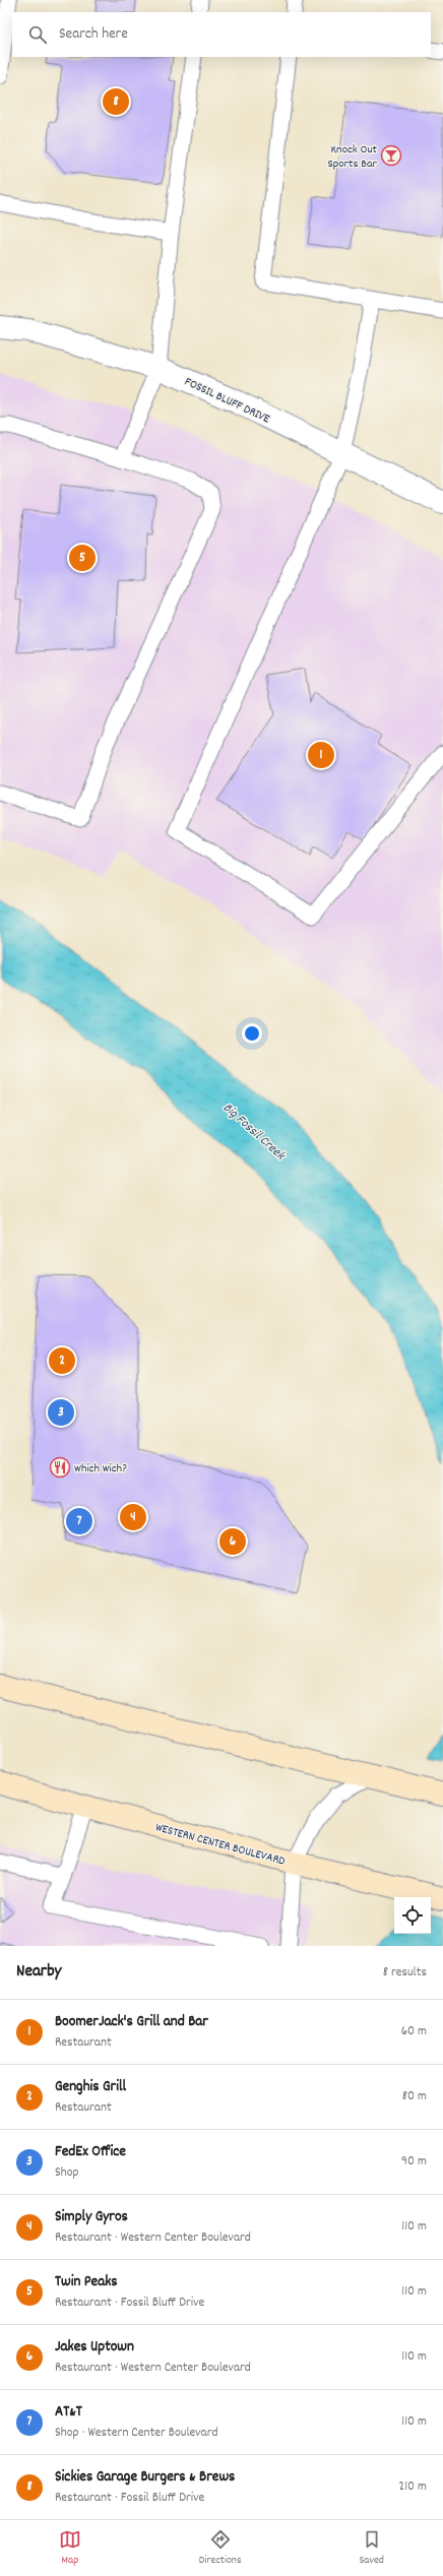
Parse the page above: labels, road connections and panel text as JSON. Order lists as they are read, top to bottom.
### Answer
{
  "streets": {
    "main road": ["WESTERN CENTER BOULEVARD"],
    "street": ["FOSSIL BLUFF DRIVE"]
  },
  "water": ["Big Fossil Creek"],
  "places": {
    "bar": ["Knock Out Sports Bar"],
    "restaurant": ["Which Wich?"]
  },
  "page": {
    "search": "Search here",
    "pins": [
      "8",
      "5",
      "1",
      "2",
      "3",
      "4",
      "7",
      "6"
    ],
    "heading": ["Nearby", "8 results"],
    "list": [
      {
        "mark": "1",
        "name": "BoomerJack's Grill and Bar",
        "note": "Restaurant",
        "value": "60 m"
      },
      {
        "mark": "2",
        "name": "Genghis Grill",
        "note": "Restaurant",
        "value": "80 m"
      },
      {
        "mark": "3",
        "name": "FedEx Office",
        "note": "Shop",
        "value": "90 m"
      },
      {
        "mark": "4",
        "name": "Simply Gyros",
        "note": "Restaurant · Western Center Boulevard",
        "value": "110 m"
      },
      {
        "mark": "5",
        "name": "Twin Peaks",
        "note": "Restaurant · Fossil Bluff Drive",
        "value": "110 m"
      },
      {
        "mark": "6",
        "name": "Jakes Uptown",
        "note": "Restaurant · Western Center Boulevard",
        "value": "110 m"
      },
      {
        "mark": "7",
        "name": "AT&T",
        "note": "Shop · Western Center Boulevard",
        "value": "110 m"
      },
      {
        "mark": "8",
        "name": "Sickies Garage Burgers & Brews",
        "note": "Restaurant · Fossil Bluff Drive",
        "value": "210 m"
      }
    ],
    "nav": ["Map", "Directions", "Saved"]
  }
}
